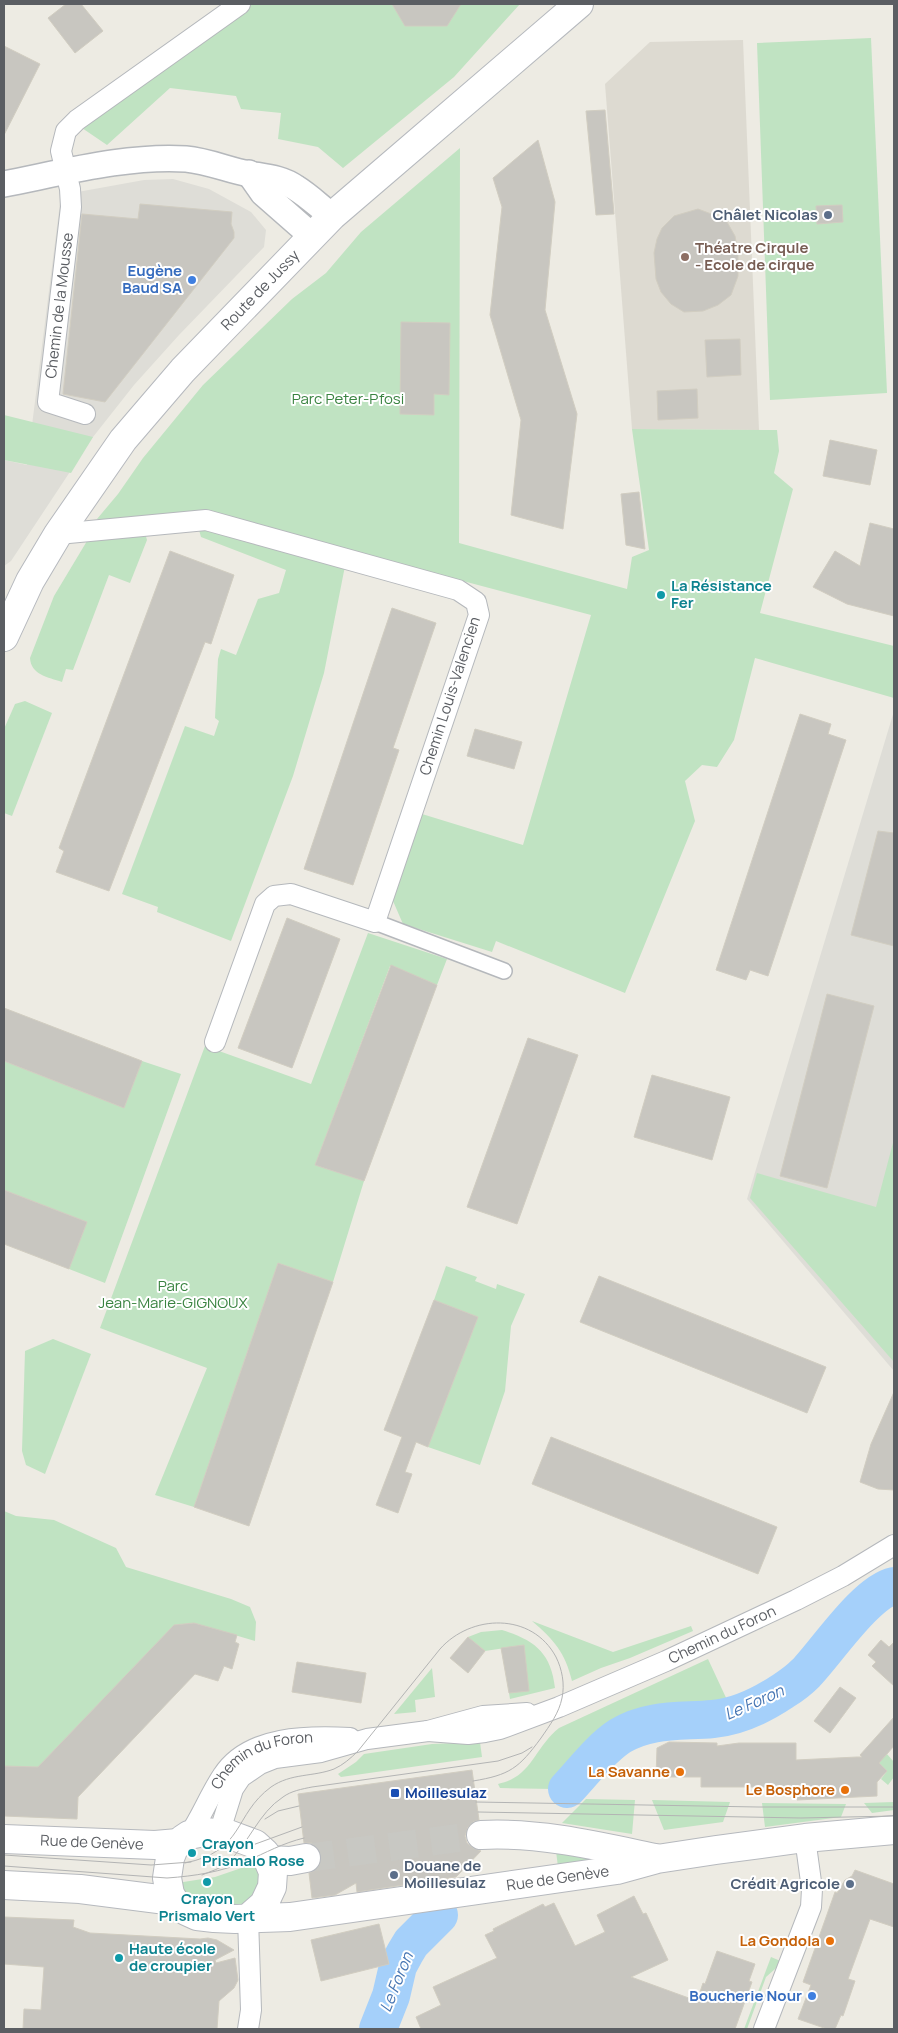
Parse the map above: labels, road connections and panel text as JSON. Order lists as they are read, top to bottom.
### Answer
{
  "streets": {
    "main road": ["Route de Jussy", "Rue de Genève"],
    "street": ["Chemin de la Mousse", "Chemin Louis-Valencien", "Chemin du Foron"]
  },
  "crossings": [
    ["Route de Jussy", "Chemin Louis-Valencien"],
    ["Chemin du Foron", "Rue de Genève"]
  ],
  "water": ["Le Foron"],
  "parks": ["Parc Peter-Pfosi", "Parc Jean-Marie-GIGNOUX"],
  "places": {
    "other": [
      "Châlet Nicolas",
      "Théatre Cirqule - Ecole de cirque",
      "Eugène Baud SA",
      "La Résistance Fer",
      "La Savanne",
      "Le Bosphore",
      "Crayon Prismalo Rose",
      "Douane de Moillesulaz",
      "Crayon Prismalo Vert",
      "Crédit Agricole",
      "La Gondola",
      "Haute école de croupier",
      "Boucherie Nour"
    ],
    "transit": ["Moillesulaz"]
  }
}
